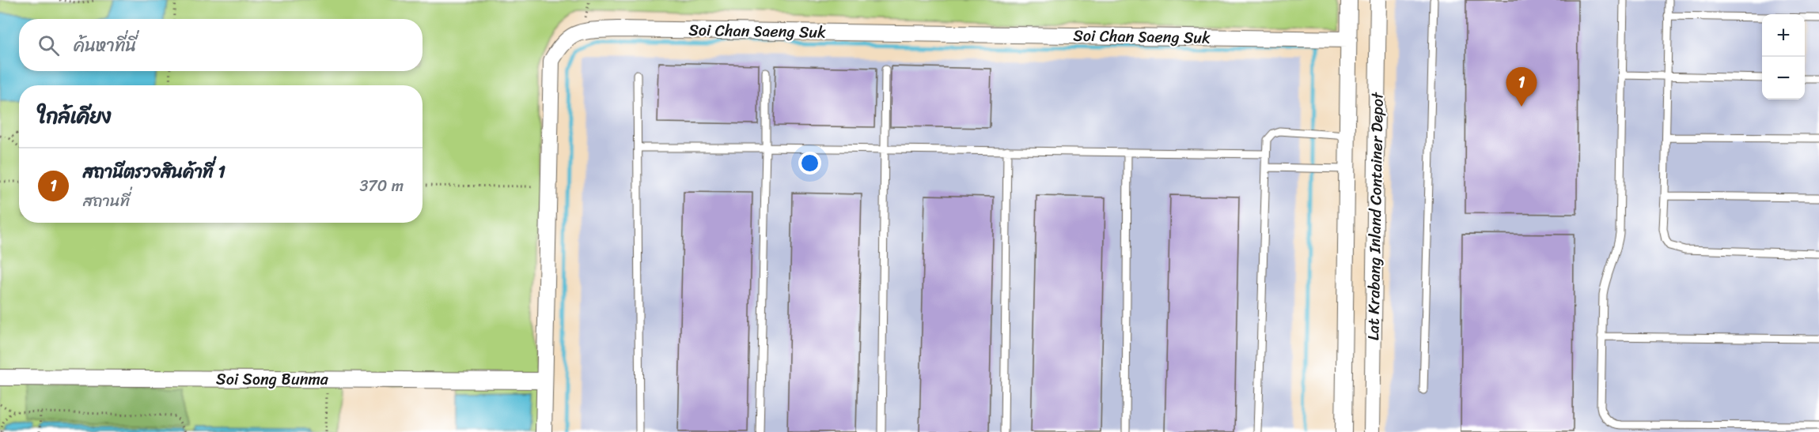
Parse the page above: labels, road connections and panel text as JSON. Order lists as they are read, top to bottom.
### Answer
{
  "streets": {
    "street": ["Soi Chan Saeng Suk", "Lat Krabang Inland Container Depot", "Soi Song Bunma"]
  },
  "crossings": [
    ["Soi Chan Saeng Suk", "Lat Krabang Inland Container Depot"]
  ],
  "page": {
    "map_buttons": ["+", "−"],
    "search": "ค้นหาที่นี่",
    "pins": "1",
    "heading": "ใกล้เคียง",
    "list": [
      {
        "mark": "1",
        "name": "สถานีตรวจสินค้าที่ 1",
        "note": "สถานที่",
        "value": "370 m"
      }
    ]
  }
}
